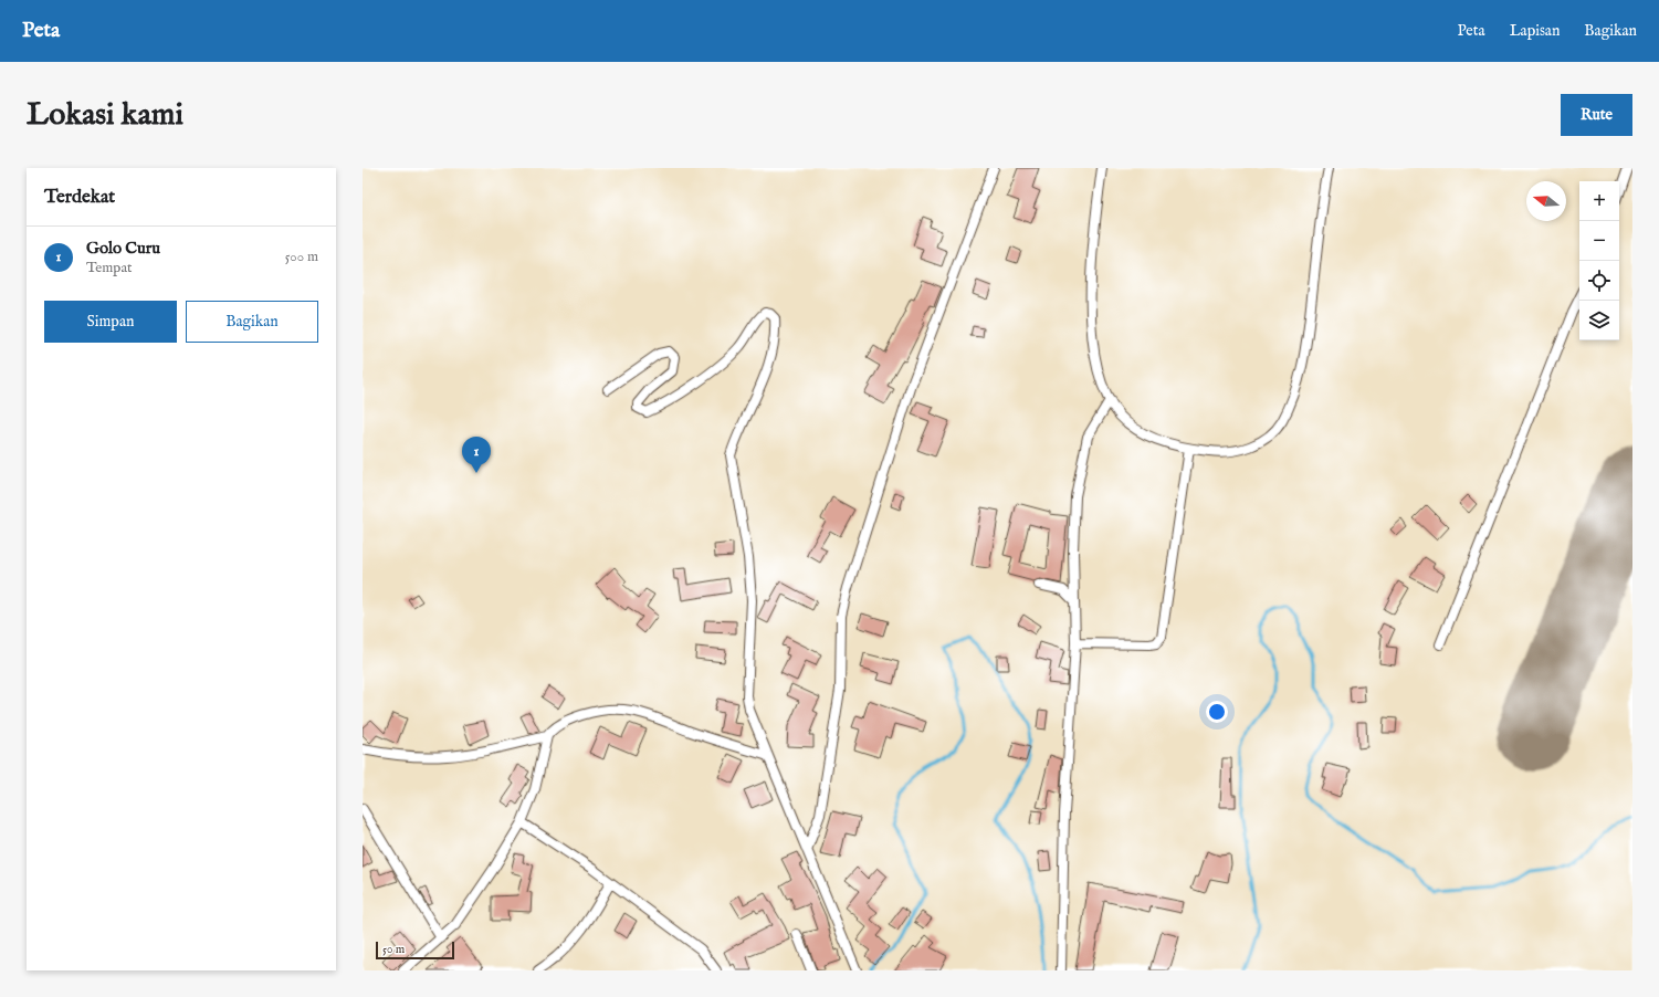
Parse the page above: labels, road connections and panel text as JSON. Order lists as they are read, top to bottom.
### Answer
{
  "scale_bar": "50 m",
  "north": "left",
  "page": {
    "header": "Peta",
    "nav": ["Peta", "Lapisan", "Bagikan"],
    "buttons": [
      "Rute",
      ["Simpan", "Bagikan"]
    ],
    "title": "Lokasi kami",
    "heading": "Terdekat",
    "map_buttons": ["+", "−"],
    "list": [
      {
        "mark": "1",
        "name": "Golo Curu",
        "note": "Tempat",
        "value": "500 m"
      }
    ],
    "pins": "1",
    "scale": "50 m"
  }
}
